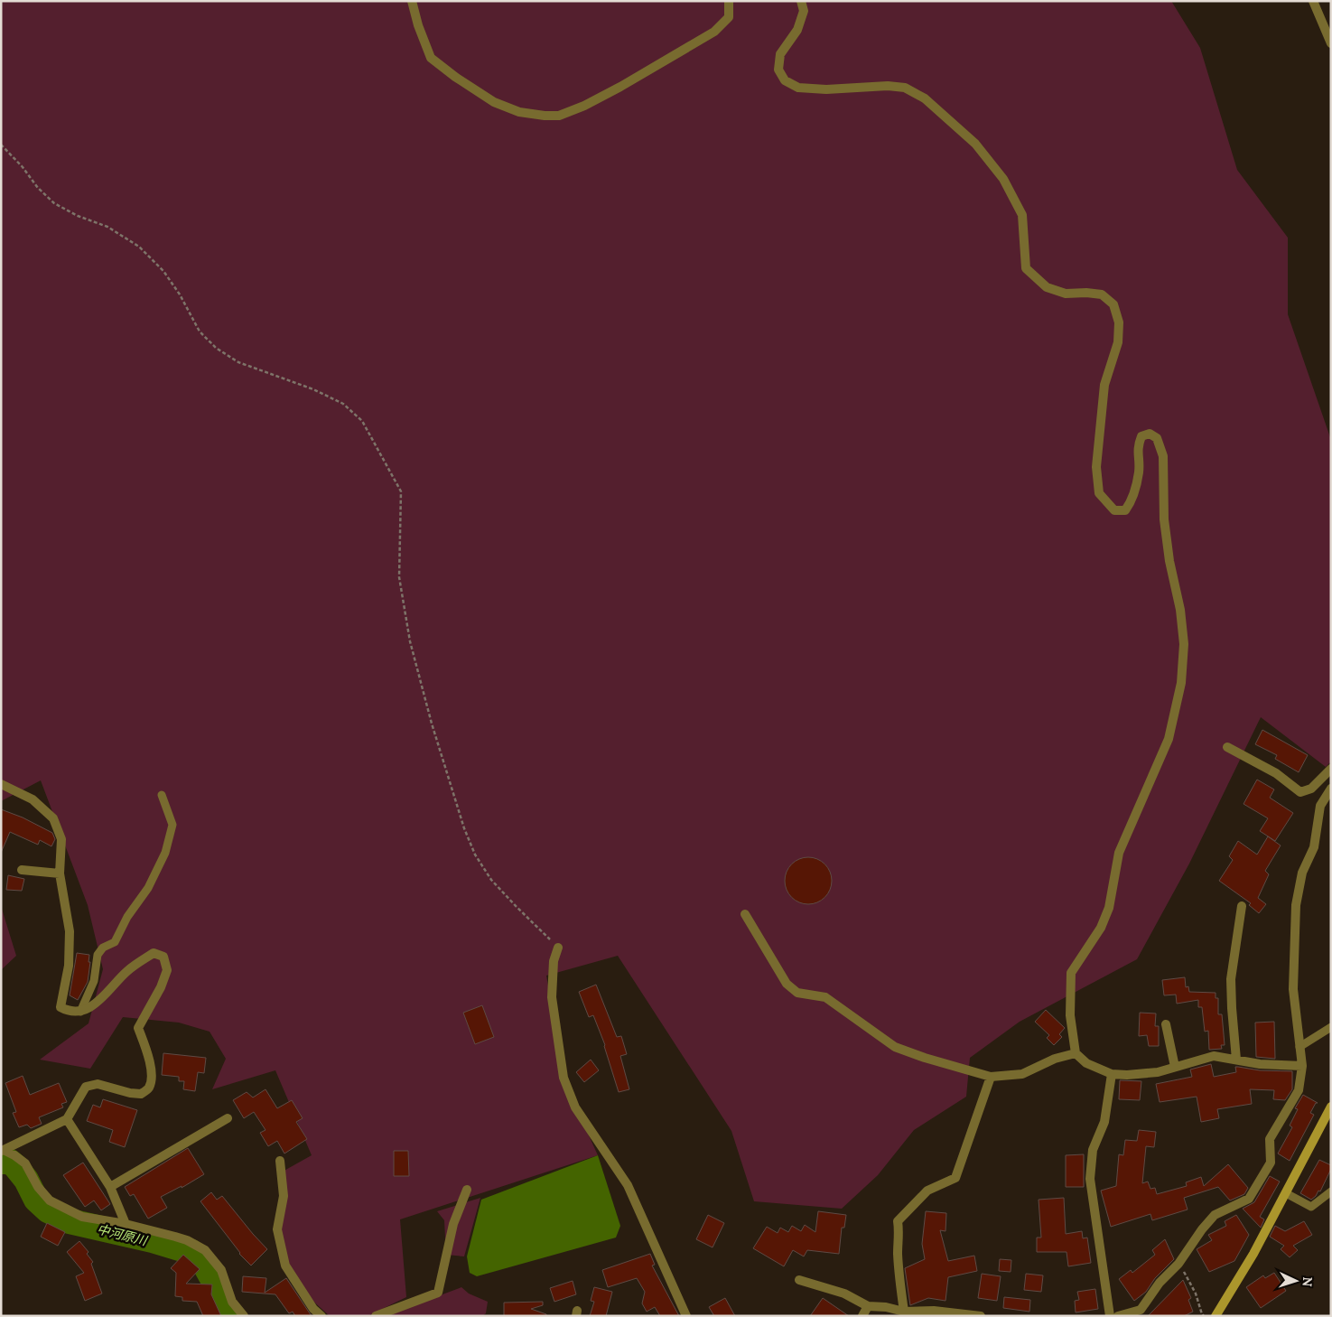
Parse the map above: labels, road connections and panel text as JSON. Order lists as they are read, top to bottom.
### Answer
{
  "water": ["中河原川"],
  "north": "right"
}
